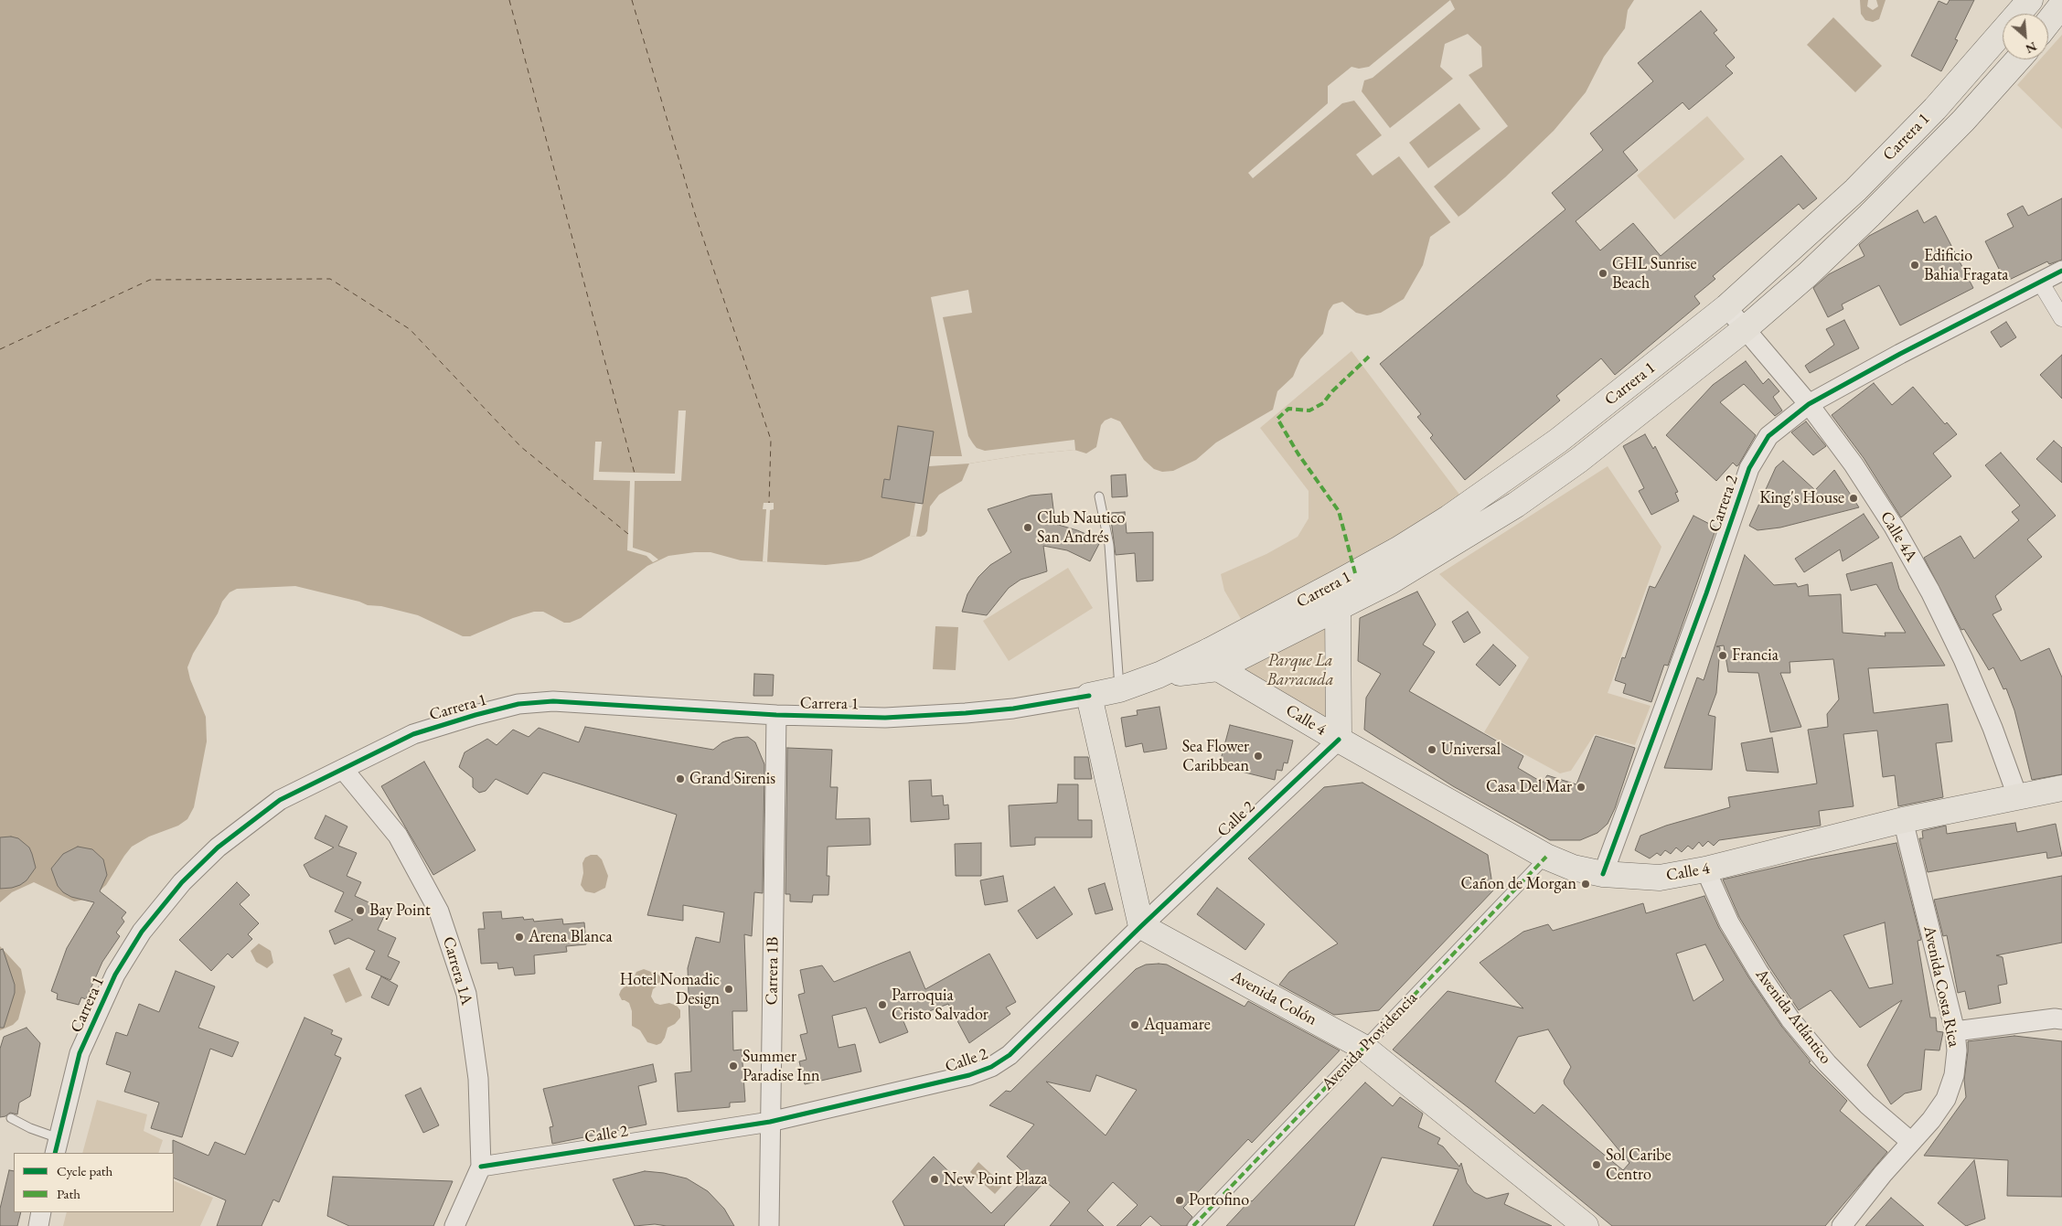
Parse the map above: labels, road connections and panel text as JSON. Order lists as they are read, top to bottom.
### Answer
{
  "streets": {
    "main road": ["Carrera 1", "Calle 4", "Avenida Colón"],
    "street": [
      "Carrera 2",
      "Calle 4A",
      "Calle 2",
      "Carrera 1A",
      "Carrera 1B",
      "Avenida Costa Rica",
      "Avenida Atlántico",
      "Avenida Providencia"
    ]
  },
  "crossings": [
    ["Carrera 1", "Calle 4A"],
    ["Carrera 1", "Calle 4"],
    ["Carrera 1", "Carrera 1A"],
    ["Carrera 1", "Carrera 1B"],
    ["Carrera 2", "Calle 4A"],
    ["Carrera 2", "Calle 4"],
    ["Calle 4A", "Calle 4"],
    ["Calle 4", "Calle 2"],
    ["Calle 4", "Avenida Costa Rica"],
    ["Calle 4", "Avenida Atlántico"],
    ["Calle 4", "Avenida Providencia"],
    ["Calle 2", "Carrera 1A"],
    ["Calle 2", "Carrera 1B"],
    ["Calle 2", "Avenida Colón"],
    ["Avenida Costa Rica", "Avenida Atlántico"],
    ["Avenida Colón", "Avenida Providencia"]
  ],
  "parks": ["Parque La Barracuda"],
  "places": [
    "Edificio Bahia Fragata",
    "GHL Sunrise Beach",
    "King's House",
    "Club Nautico San Andrés",
    "Francia",
    "Universal",
    "Sea Flower Caribbean",
    "Grand Sirenis",
    "Casa Del Mar",
    "Cañon de Morgan",
    "Bay Point",
    "Arena Blanca",
    "Hotel Nomadic Design",
    "Parroquia Cristo Salvador",
    "Aquamare",
    "Summer Paradise Inn",
    "Sol Caribe Centro",
    "New Point Plaza",
    "Portofino"
  ],
  "legend": ["Cycle path", "Path"],
  "north": "bottom right"
}
